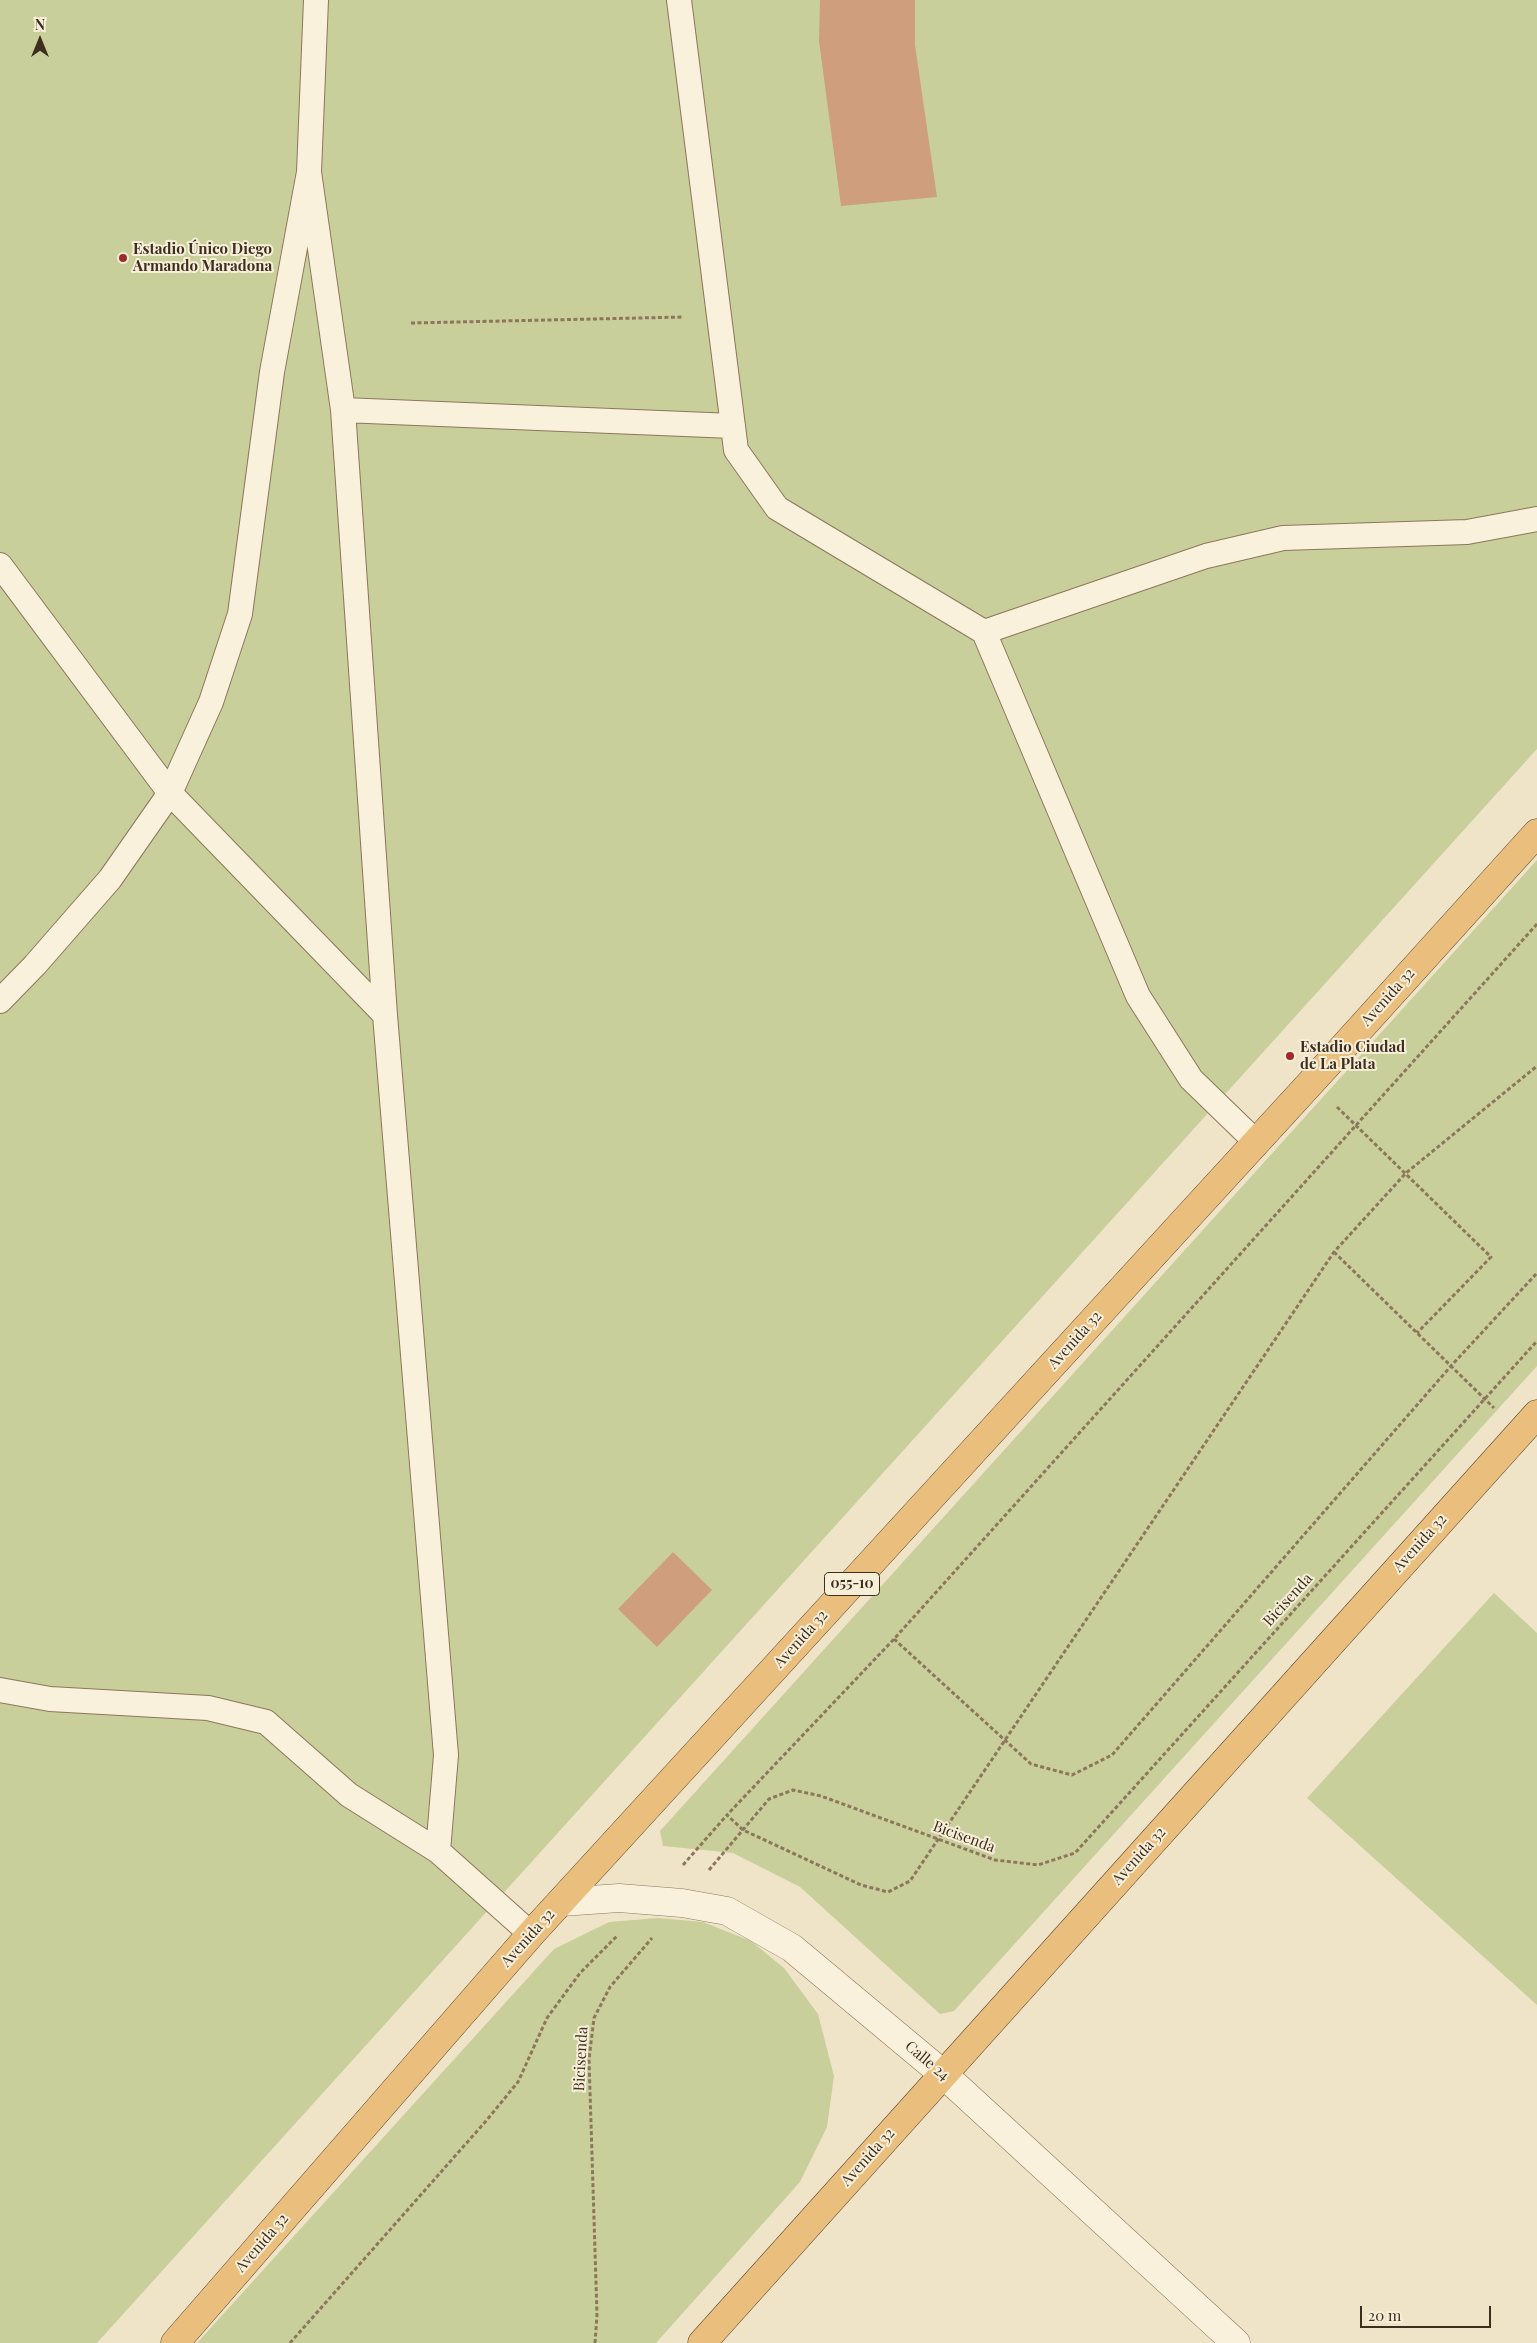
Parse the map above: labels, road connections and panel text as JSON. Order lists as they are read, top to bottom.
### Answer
{
  "streets": {
    "highway": ["Avenida 32", "055-10"],
    "street": ["Calle 24"],
    "path": ["Bicisenda"]
  },
  "crossings": [
    ["Avenida 32", "Calle 24"],
    ["Bicisenda", "Calle 24"]
  ],
  "places": ["Estadio Único Diego Armando Maradona", "Estadio Ciudad de La Plata"],
  "scale_bar": "20 m",
  "north": "top"
}
